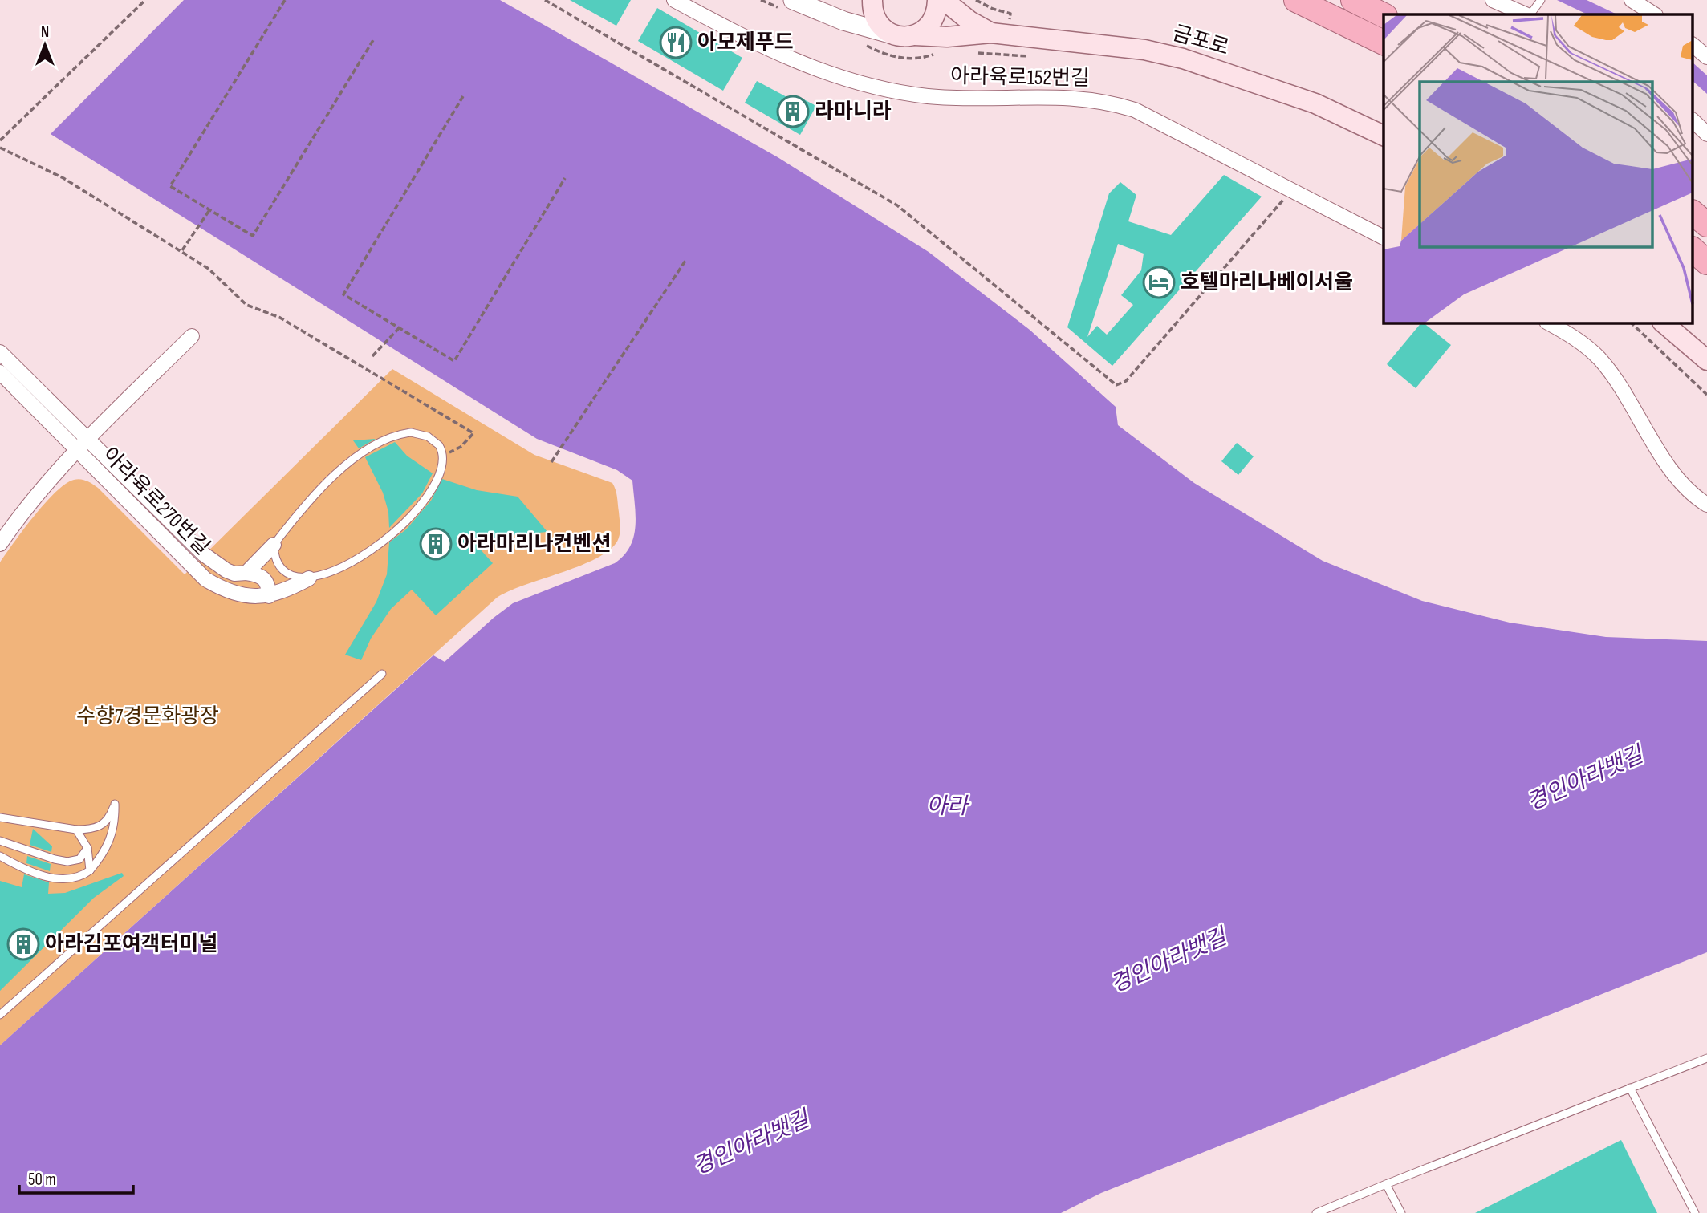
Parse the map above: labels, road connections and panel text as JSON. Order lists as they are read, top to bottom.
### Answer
{
  "streets": {
    "main road": ["금포로"],
    "street": ["아라육로152번길", "아라육로270번길"]
  },
  "water": ["경인아라뱃길", "아라"],
  "parks": ["수향7경문화광장"],
  "places": {
    "restaurant": ["아모제푸드"],
    "building": ["라마니라", "아라마리나컨벤션", "아라김포여객터미널"],
    "hotel": ["호텔마리나베이서울"]
  },
  "scale_bar": "50 m",
  "north": "top"
}
